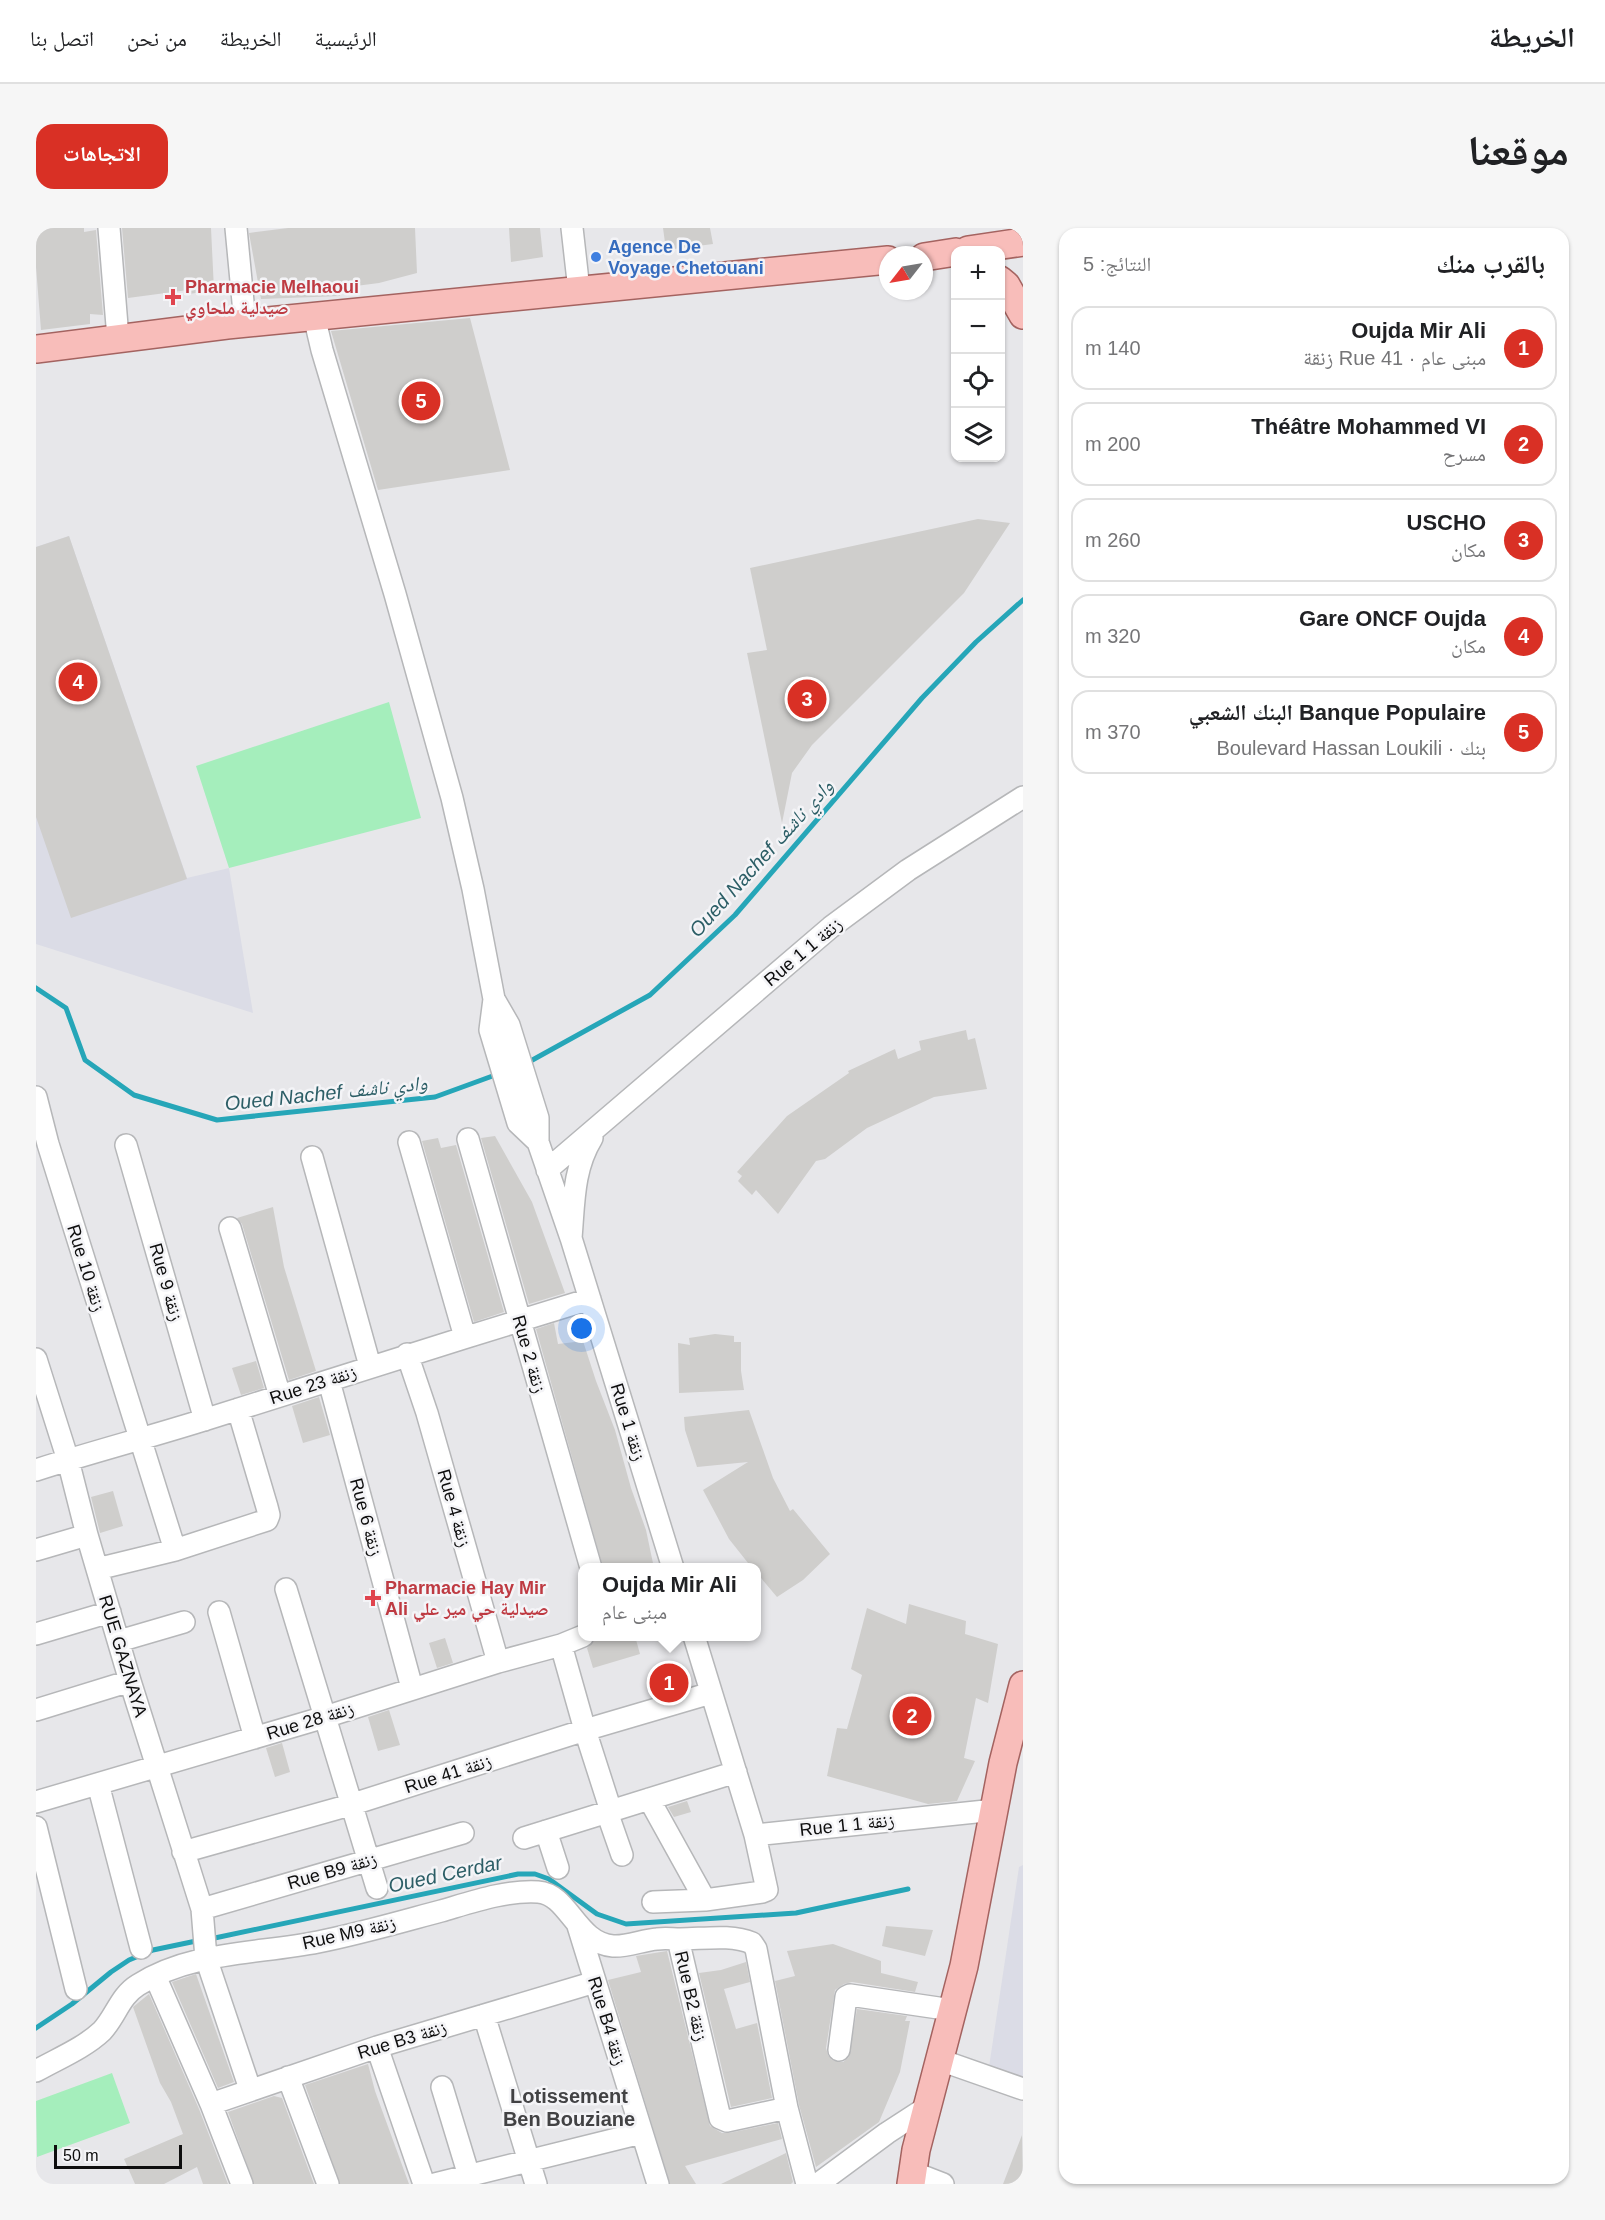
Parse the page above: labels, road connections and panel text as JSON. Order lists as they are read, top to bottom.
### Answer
{
  "streets": {
    "street": [
      "Rue 1 زنقة 1",
      "Rue 10 زنقة",
      "Rue 9 زنقة",
      "Rue 2 زنقة",
      "Rue 23 زنقة",
      "Rue زنقة 1",
      "Rue 4 زنقة",
      "Rue 6 زنقة",
      "RUE GAZNAYA",
      "Rue 28 زنقة",
      "Rue 41 زنقة",
      "Rue B9 زنقة",
      "Rue M9 زنقة",
      "Rue B2 زنقة",
      "Rue B4 زنقة",
      "Rue B3 زنقة"
    ]
  },
  "crossings": [
    ["Rue 1 زنقة 1", "Rue زنقة 1"],
    ["Rue 10 زنقة", "Rue 23 زنقة"],
    ["Rue 9 زنقة", "Rue 23 زنقة"],
    ["Rue 2 زنقة", "Rue 23 زنقة"],
    ["Rue 23 زنقة", "Rue زنقة 1"],
    ["Rue 23 زنقة", "Rue 4 زنقة"],
    ["Rue 23 زنقة", "Rue 6 زنقة"],
    ["Rue 23 زنقة", "RUE GAZNAYA"],
    ["Rue 4 زنقة", "Rue 28 زنقة"],
    ["Rue 6 زنقة", "Rue 28 زنقة"],
    ["RUE GAZNAYA", "Rue 28 زنقة"],
    ["RUE GAZNAYA", "Rue 41 زنقة"],
    ["RUE GAZNAYA", "Rue B9 زنقة"],
    ["RUE GAZNAYA", "Rue M9 زنقة"],
    ["RUE GAZNAYA", "Rue B3 زنقة"],
    ["Rue M9 زنقة", "Rue B2 زنقة"],
    ["Rue M9 زنقة", "Rue B4 زنقة"],
    ["Rue B4 زنقة", "Rue B3 زنقة"]
  ],
  "districts": ["Lotissement Ben Bouziane"],
  "water": ["Oued Nachef وادي ناشف", "Oued Cerdar"],
  "places": {
    "other": ["Agence De Voyage Chetouani"],
    "health": ["Pharmacie Melhaoui صيدلية ملحاوي", "Pharmacie Hay Mir Ali صيدلية حي مير علي"]
  },
  "scale_bar": "50 m",
  "north": "bottom left",
  "page": {
    "header": "الخريطة",
    "nav": [
      "الرئيسية",
      "الخريطة",
      "من نحن",
      "اتصل بنا"
    ],
    "title": "موقعنا",
    "buttons": "الاتجاهات",
    "heading": ["بالقرب منك", "النتائج: 5"],
    "map_buttons": ["+", "−"],
    "list": [
      {
        "mark": "1",
        "name": "Oujda Mir Ali",
        "note": "مبنى عام · Rue 41 زنقة",
        "value": "140 m"
      },
      {
        "mark": "2",
        "name": "Théâtre Mohammed VI",
        "note": "مسرح",
        "value": "200 m"
      },
      {
        "mark": "3",
        "name": "USCHO",
        "note": "مكان",
        "value": "260 m"
      },
      {
        "mark": "4",
        "name": "Gare ONCF Oujda",
        "note": "مكان",
        "value": "320 m"
      },
      {
        "mark": "5",
        "name": "Banque Populaire البنك الشعبي",
        "note": "بنك · Boulevard Hassan Loukili",
        "value": "370 m"
      }
    ],
    "pins": [
      "5",
      "4",
      "3",
      "1",
      "2"
    ],
    "popup": ["Oujda Mir Ali", "مبنى عام"],
    "scale": "50 m"
  }
}
